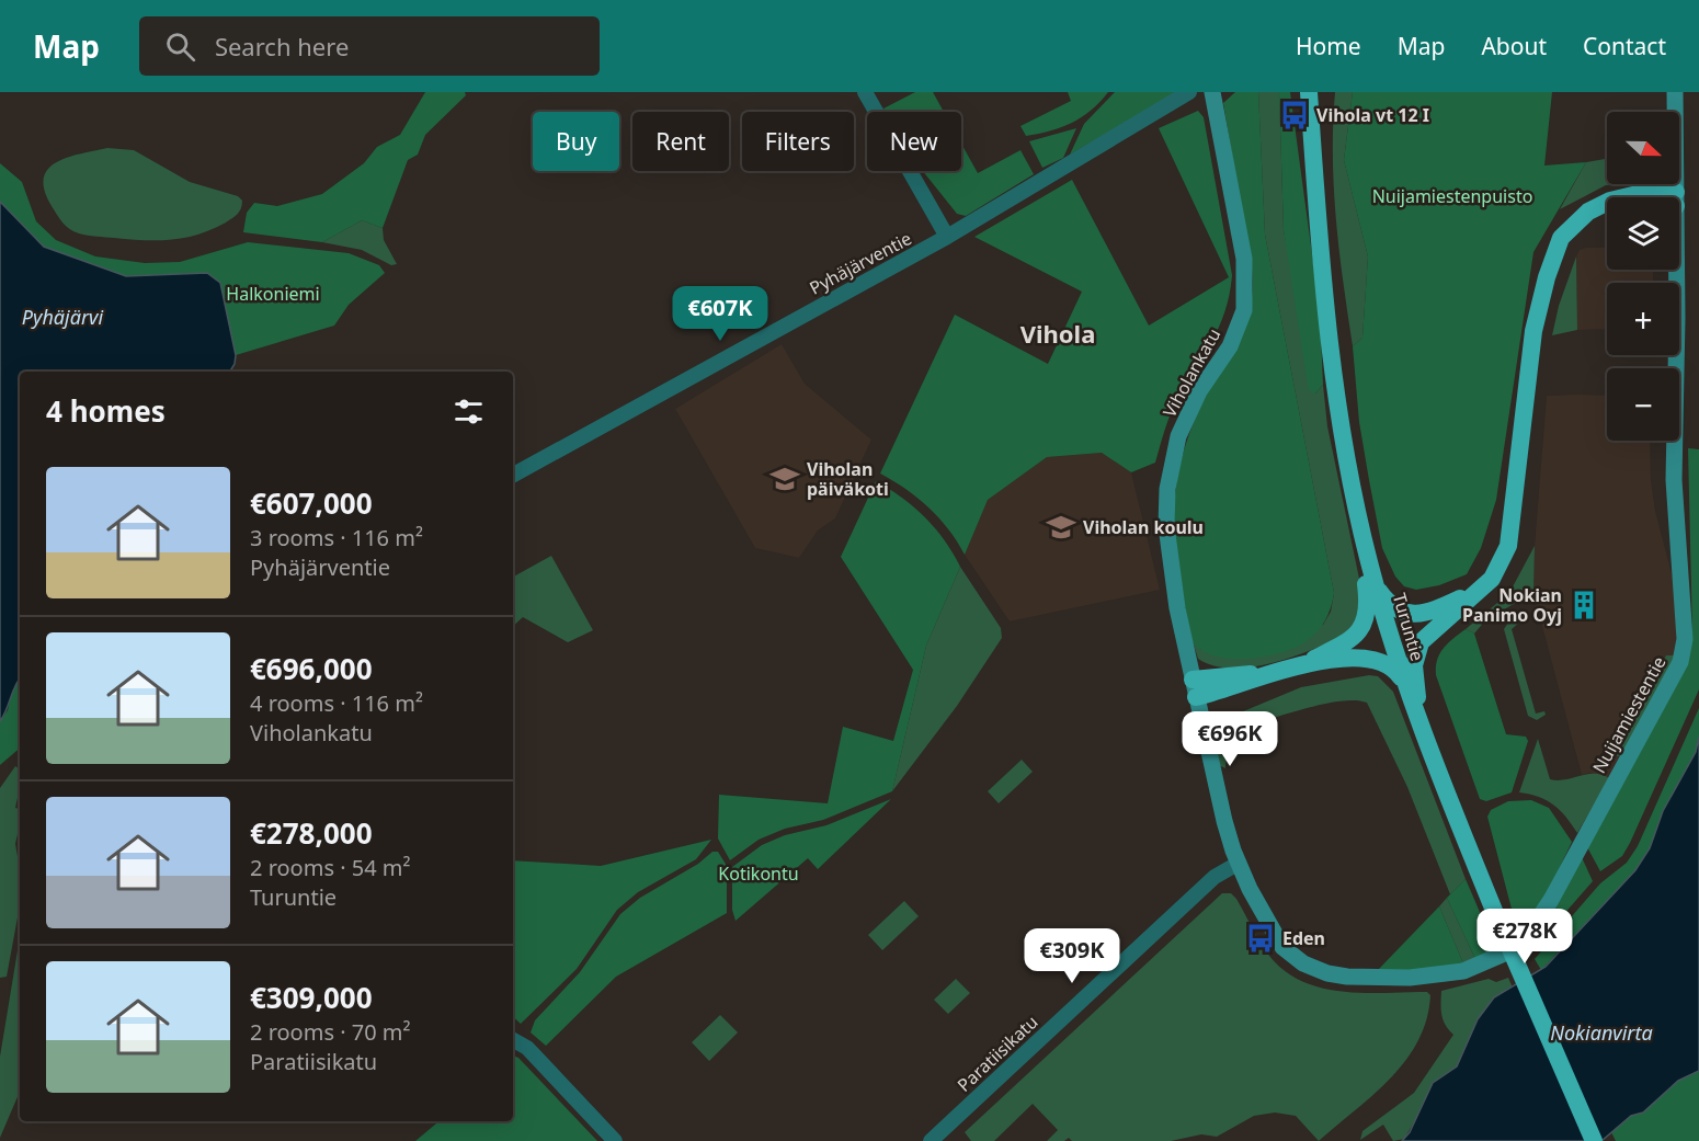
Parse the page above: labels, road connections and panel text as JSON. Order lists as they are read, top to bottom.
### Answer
{
  "streets": {
    "highway": ["Turuntie"],
    "main road": ["Viholankatu", "Nuijamiestentie"],
    "street": ["Pyhäjärventie", "Paratiisikatu"]
  },
  "crossings": [
    ["Viholankatu", "Nuijamiestentie"],
    ["Viholankatu", "Paratiisikatu"],
    ["Nuijamiestentie", "Paratiisikatu"]
  ],
  "districts": ["Vihola"],
  "water": ["Pyhäjärvi", "Nokianvirta"],
  "parks": ["Nuijamiestenpuisto", "Halkoniemi", "Kotikontu"],
  "places": {
    "bus stop": ["Vihola vt 12 I", "Eden"],
    "school or university": ["Viholan päiväkoti", "Viholan koulu"],
    "building": ["Nokian Panimo Oyj"]
  },
  "north": "right",
  "page": {
    "header": "Map",
    "search": "Search here",
    "nav": [
      "Home",
      "Map",
      "About",
      "Contact"
    ],
    "map_buttons": ["+", "−"],
    "chip": [
      "Buy",
      "Rent",
      "Filters",
      "New"
    ],
    "price": [
      "€607K",
      "€696K",
      "€278K",
      "€309K"
    ],
    "heading": "4 homes",
    "list": [
      {
        "name": "€607,000",
        "note": "3 rooms · 116 m² · Pyhäjärventie"
      },
      {
        "name": "€696,000",
        "note": "4 rooms · 116 m² · Viholankatu"
      },
      {
        "name": "€278,000",
        "note": "2 rooms · 54 m² · Turuntie"
      },
      {
        "name": "€309,000",
        "note": "2 rooms · 70 m² · Paratiisikatu"
      }
    ]
  }
}
